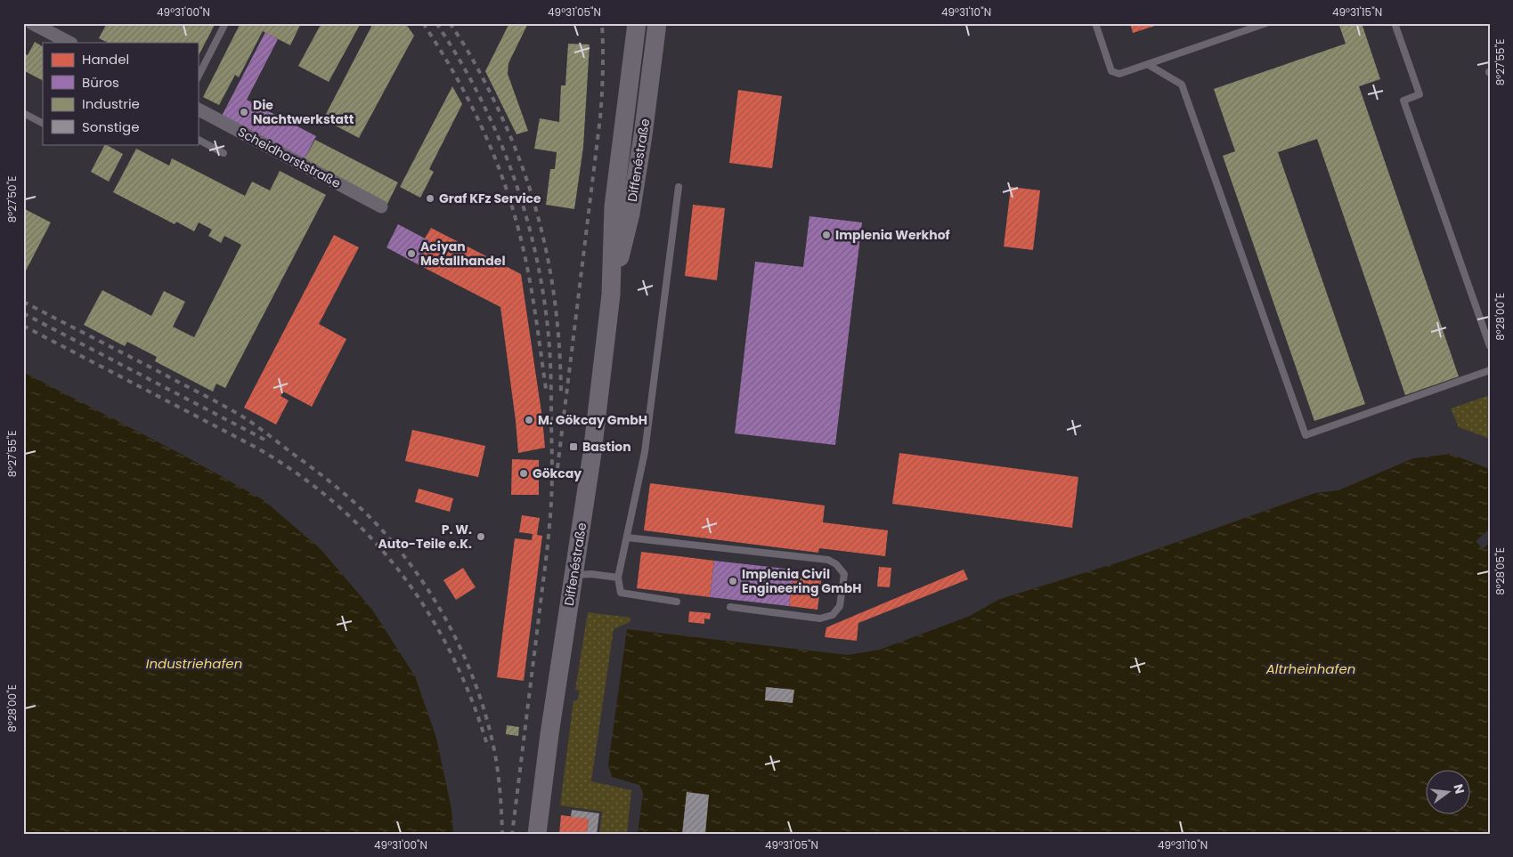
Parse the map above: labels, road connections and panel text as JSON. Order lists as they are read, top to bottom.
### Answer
{
  "streets": {
    "main road": ["Diffenéstraße"],
    "street": ["Scheidhorststraße"]
  },
  "water": ["Industriehafen", "Altrheinhafen"],
  "places": {
    "other": [
      "Die Nachtwerkstatt",
      "Graf KFz Service",
      "Implenia Werkhof",
      "Aciyan Metallhandel",
      "M. Gökcay GmbH",
      "Gökcay",
      "P. W. Auto-Teile e.K.",
      "Implenia Civil Engineering GmbH"
    ],
    "transit": ["Bastion"]
  },
  "legend": [
    "Handel",
    "Büros",
    "Industrie",
    "Sonstige"
  ],
  "north": "right",
  "coordinates": [
    "49°31'00\"N",
    "49°31'05\"N",
    "49°31'10\"N",
    "49°31'15\"N",
    "8°27'55\"E",
    "8°27'50\"E",
    "8°28'00\"E",
    "8°28'05\"E"
  ]
}
